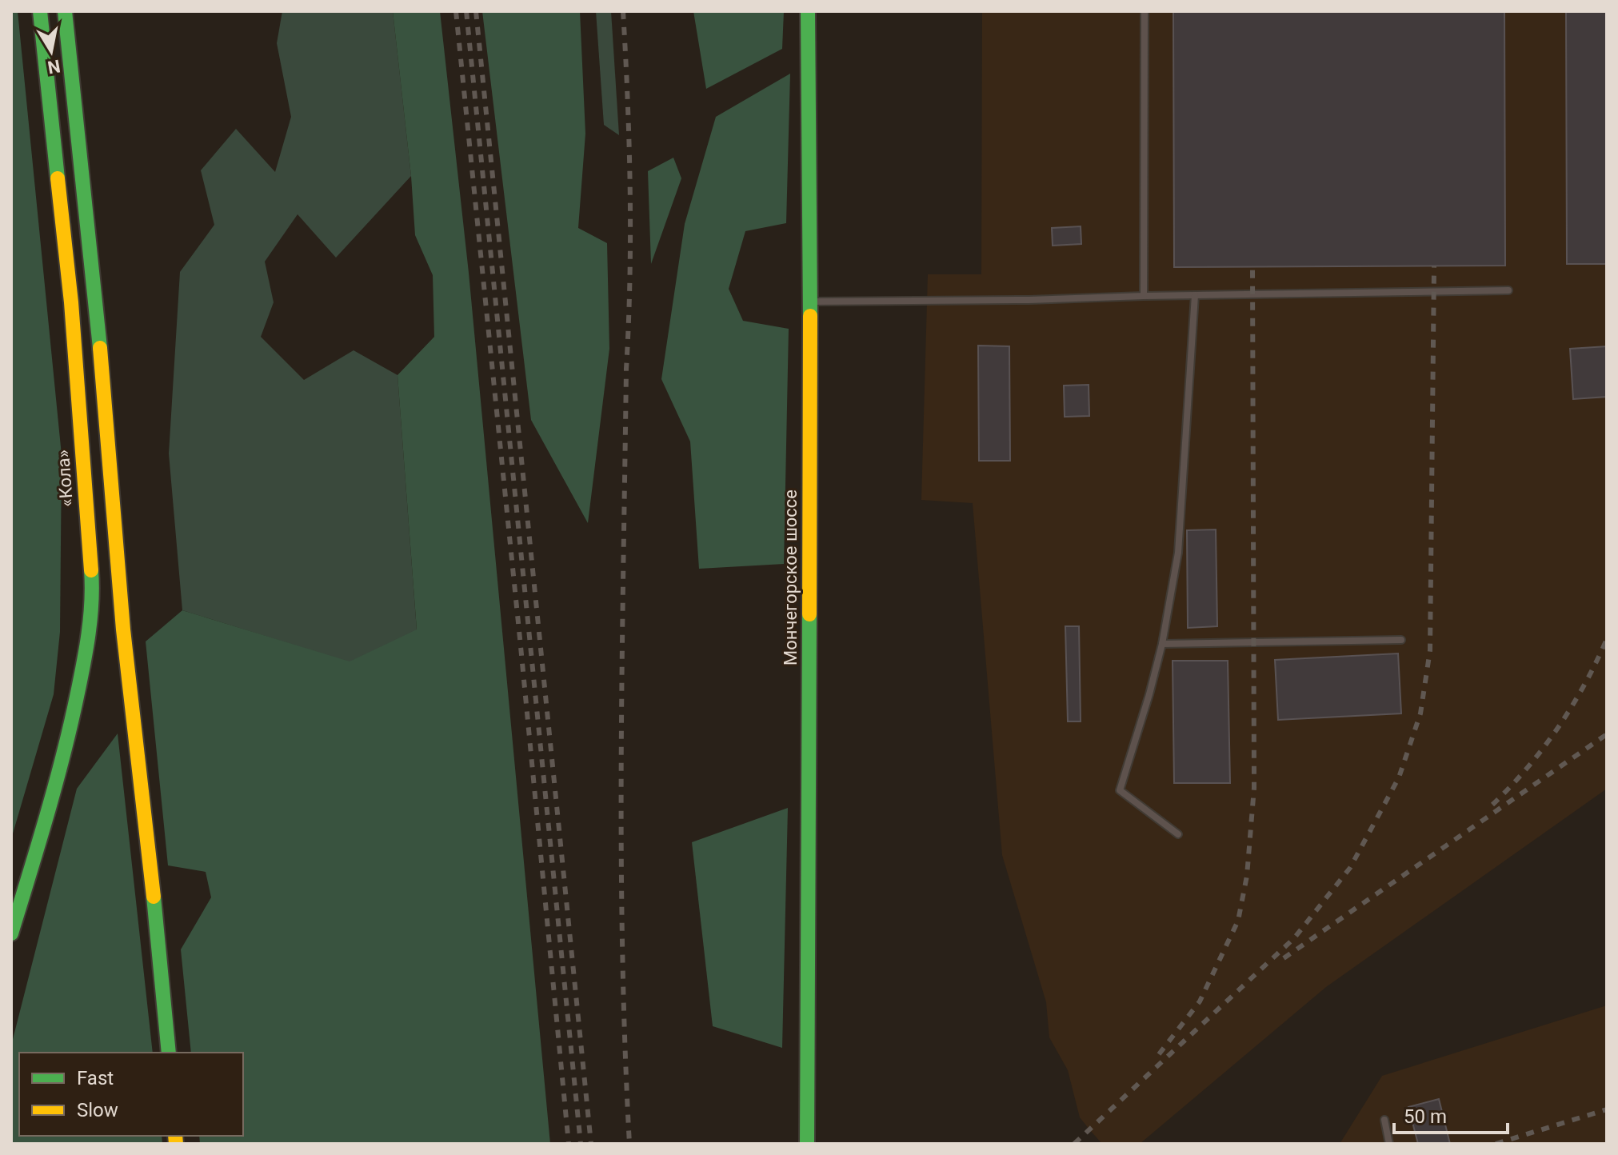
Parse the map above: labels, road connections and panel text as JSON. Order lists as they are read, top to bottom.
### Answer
{
  "streets": {
    "main road": ["«Кола»", "Мончегорское шоссе"]
  },
  "legend": ["Fast", "Slow"],
  "scale_bar": "50 m",
  "north": "bottom"
}
